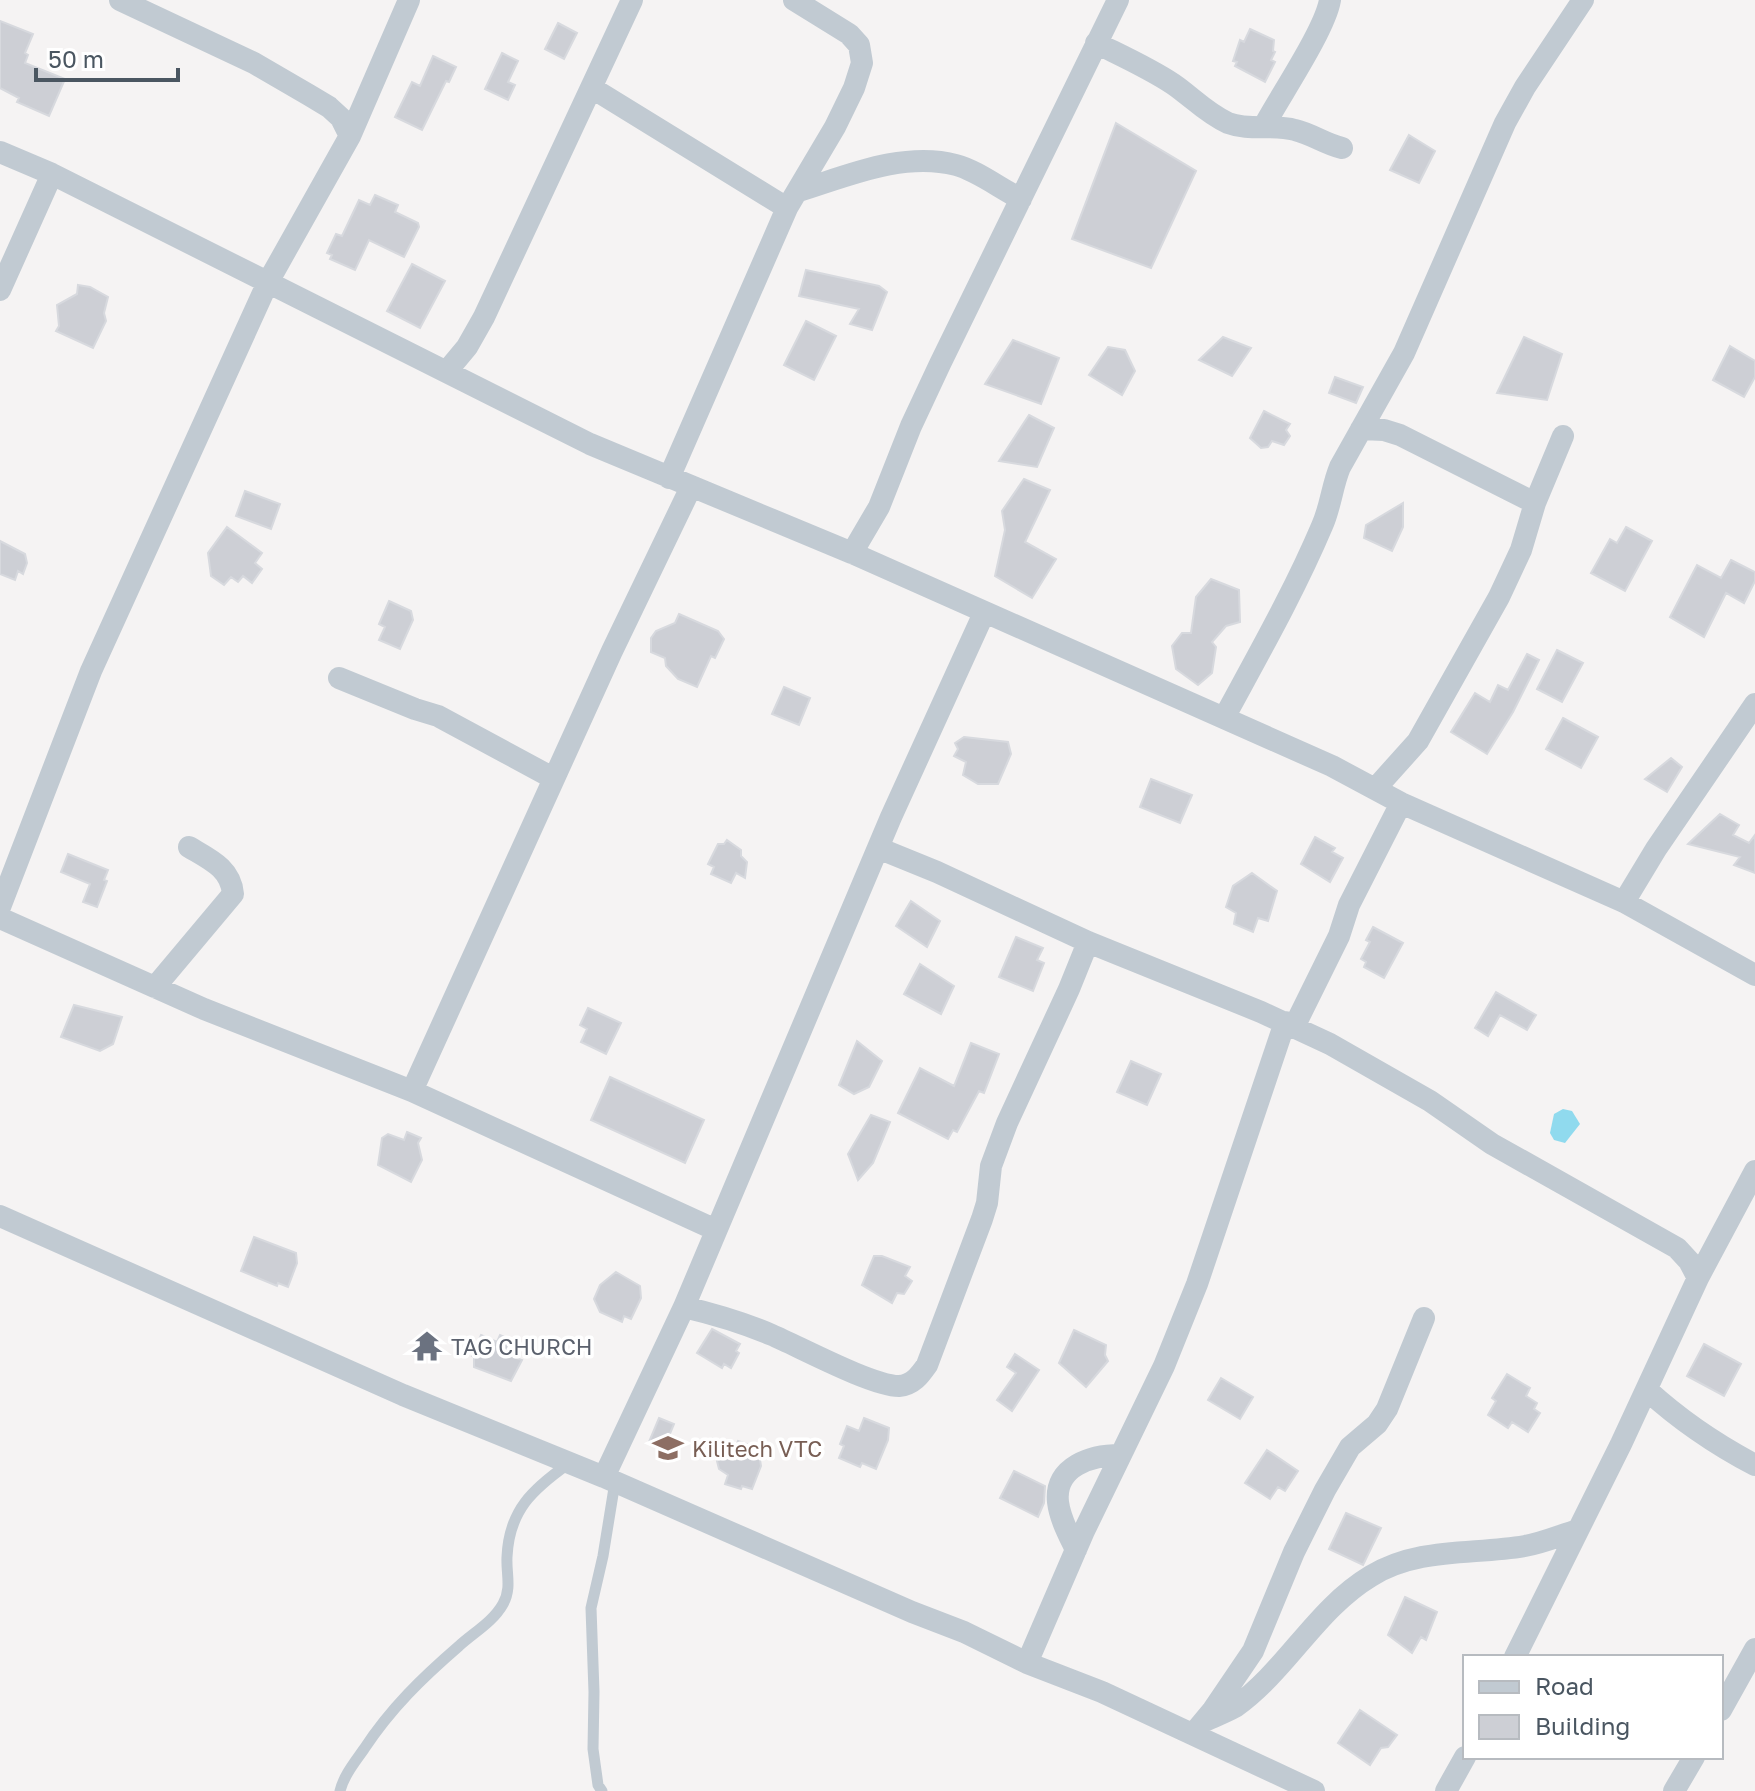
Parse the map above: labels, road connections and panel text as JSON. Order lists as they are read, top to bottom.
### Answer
{
  "places": {
    "temple": ["TAG CHURCH"],
    "school or university": ["Kilitech VTC"]
  },
  "legend": ["Road", "Building"],
  "scale_bar": "50 m"
}
